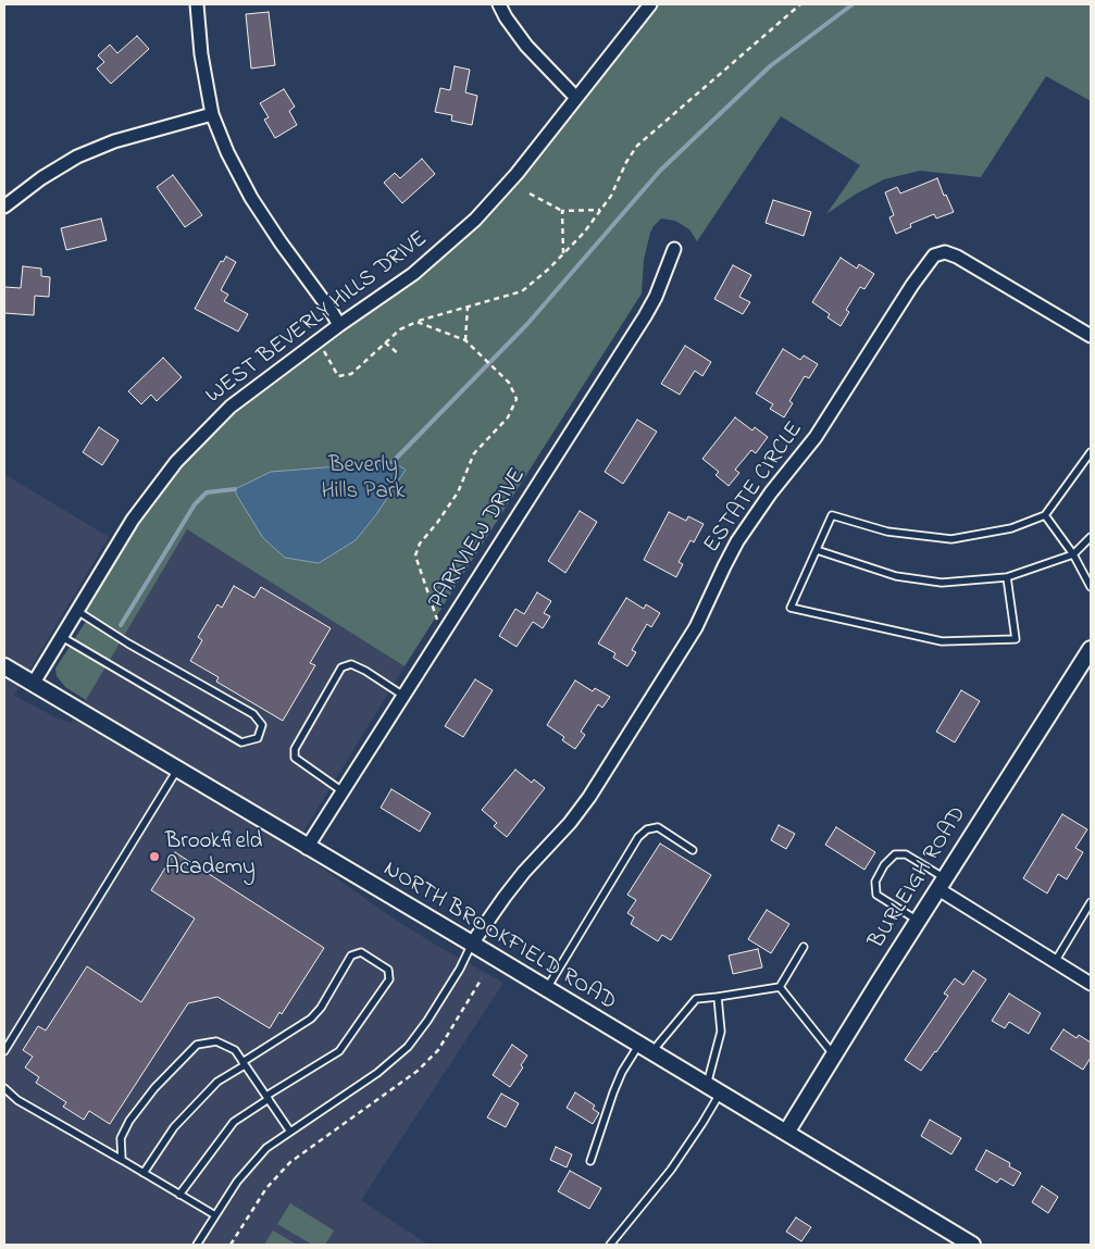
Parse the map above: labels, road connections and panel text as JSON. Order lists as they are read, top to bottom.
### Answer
{
  "streets": {
    "street": [
      "WEST BEVERLY HILLS DRIVE",
      "ESTATE CIRCLE",
      "PARKVIEW DRIVE",
      "BURLEIGH ROAD",
      "NORTH BROOKFIELD ROAD"
    ]
  },
  "crossings": [
    ["WEST BEVERLY HILLS DRIVE", "NORTH BROOKFIELD ROAD"],
    ["ESTATE CIRCLE", "NORTH BROOKFIELD ROAD"],
    ["PARKVIEW DRIVE", "NORTH BROOKFIELD ROAD"],
    ["BURLEIGH ROAD", "NORTH BROOKFIELD ROAD"]
  ],
  "parks": ["Beverly Hills Park"],
  "places": ["Brookfield Academy"]
}
